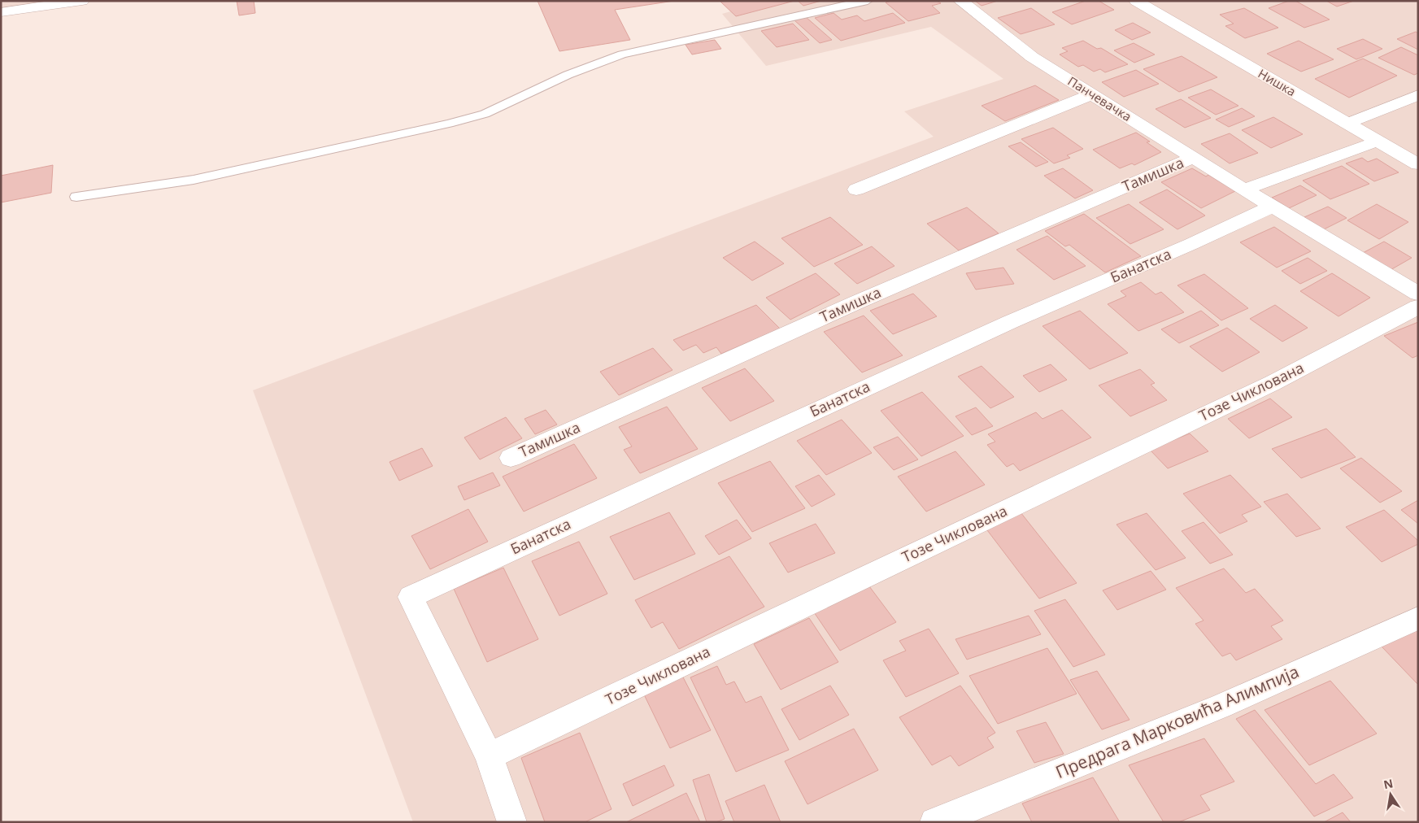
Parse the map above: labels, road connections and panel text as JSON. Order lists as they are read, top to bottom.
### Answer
{
  "streets": {
    "street": [
      "Нишка",
      "Панчевачка",
      "Тамишка",
      "Банатска",
      "Тозе Чиклована",
      "Предрага Марковића Алимпија"
    ]
  },
  "crossings": [
    ["Панчевачка", "Тамишка"],
    ["Банатска", "Тозе Чиклована"]
  ],
  "north": "top"
}
